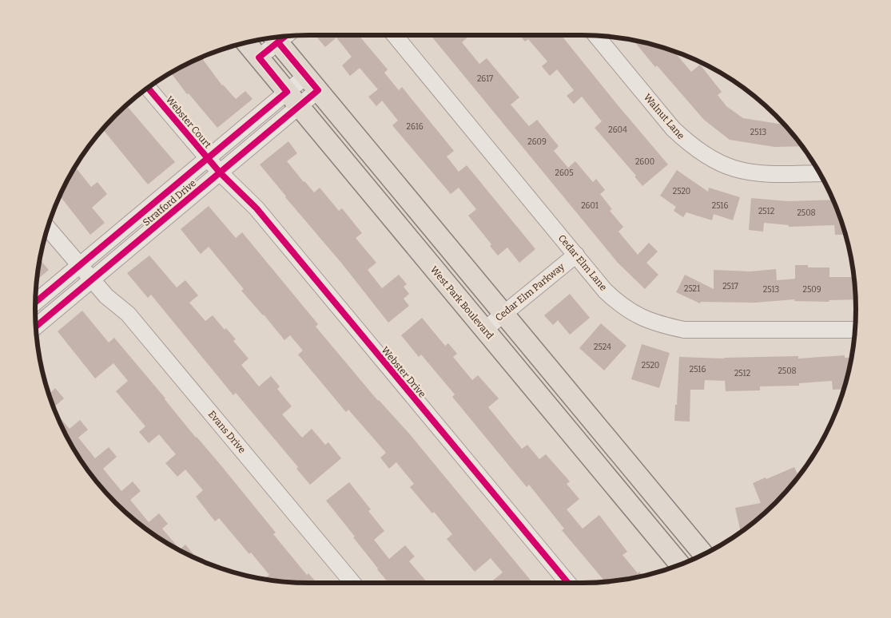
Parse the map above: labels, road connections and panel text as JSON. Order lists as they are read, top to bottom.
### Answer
{
  "streets": {
    "main road": ["West Park Boulevard"],
    "street": [
      "Walnut Lane",
      "Webster Court",
      "Stratford Drive",
      "Cedar Elm Lane",
      "Cedar Elm Parkway",
      "Webster Drive",
      "Evans Drive"
    ]
  },
  "crossings": [
    ["Webster Court", "Stratford Drive"],
    ["Webster Court", "Webster Drive"],
    ["Stratford Drive", "West Park Boulevard"],
    ["Stratford Drive", "Webster Drive"],
    ["Stratford Drive", "Evans Drive"],
    ["Cedar Elm Lane", "Cedar Elm Parkway"],
    ["Cedar Elm Parkway", "West Park Boulevard"]
  ],
  "house_numbers": [
    "2617",
    "2616",
    "2604",
    "2513",
    "2609",
    "2600",
    "2605",
    "2520",
    "2601",
    "2516",
    "2512",
    "2508",
    "2517",
    "2521",
    "2513",
    "2509",
    "2524",
    "2520",
    "2516",
    "2508",
    "2512"
  ]
}
